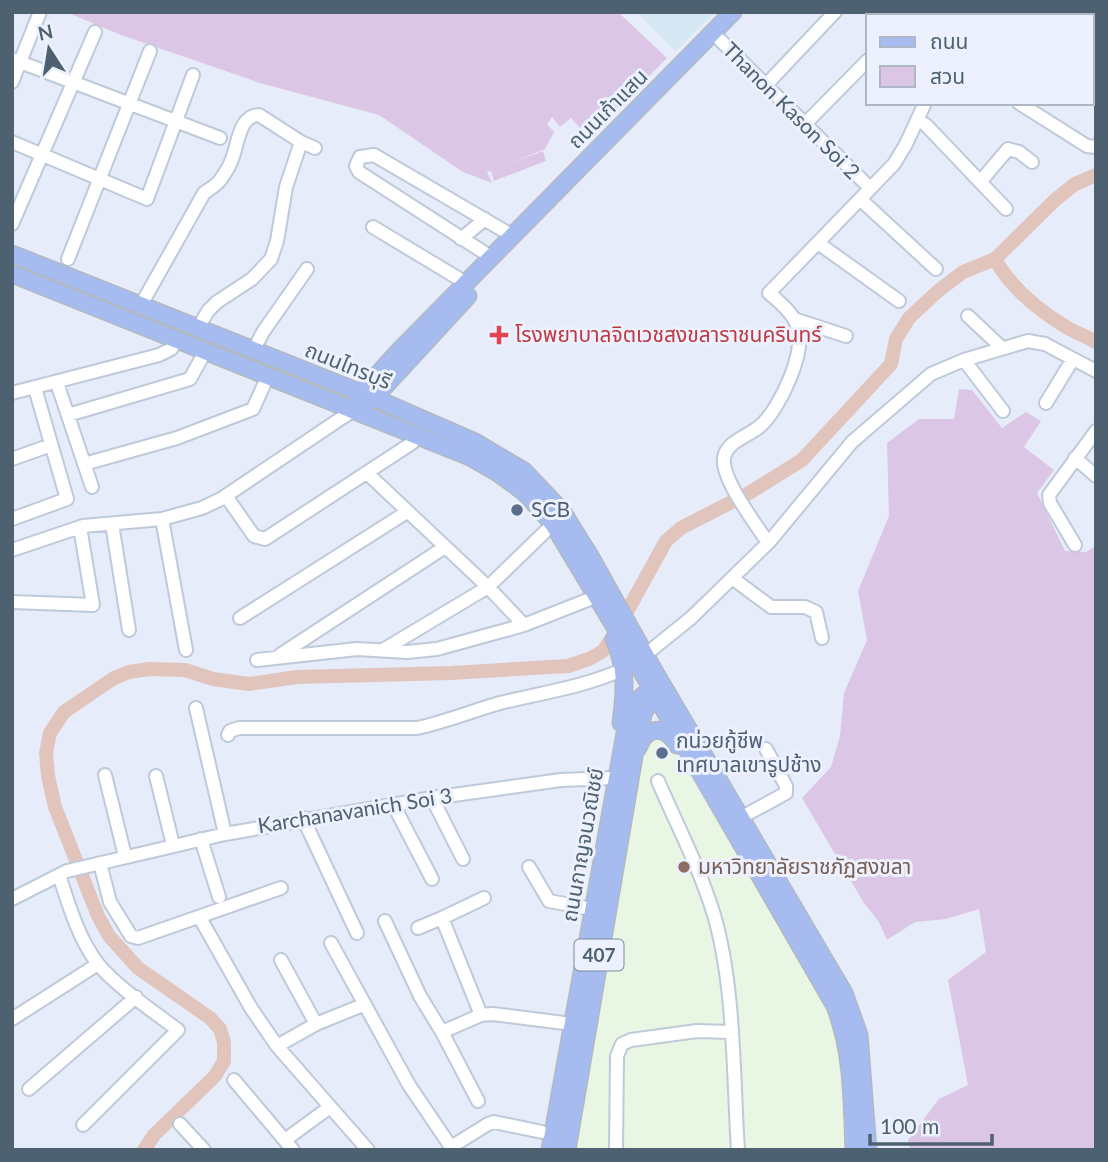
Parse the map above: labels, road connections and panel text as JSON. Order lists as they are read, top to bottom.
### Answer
{
  "streets": {
    "main road": [
      "ถนนเก้าแสน",
      "ถนนไทรบุรี",
      "ถนนกาญจนวณิชย์",
      "407"
    ],
    "street": ["Thanon Kason Soi 2", "Karchanavanich Soi 3"]
  },
  "crossings": [
    ["ถนนเก้าแสน", "Thanon Kason Soi 2"],
    ["ถนนเก้าแสน", "ถนนไทรบุรี"]
  ],
  "places": {
    "health": ["โรงพยาบาลจิตเวชสงขลาราชนครินทร์"],
    "other": ["SCB", "กน่วยกู้ชีพ เทศบาลเขารูปช้าง", "มหาวิทยาลัยราชภัฏสงขลา"]
  },
  "legend": ["ถนน", "สวน"],
  "scale_bar": "100 m",
  "north": "top"
}
